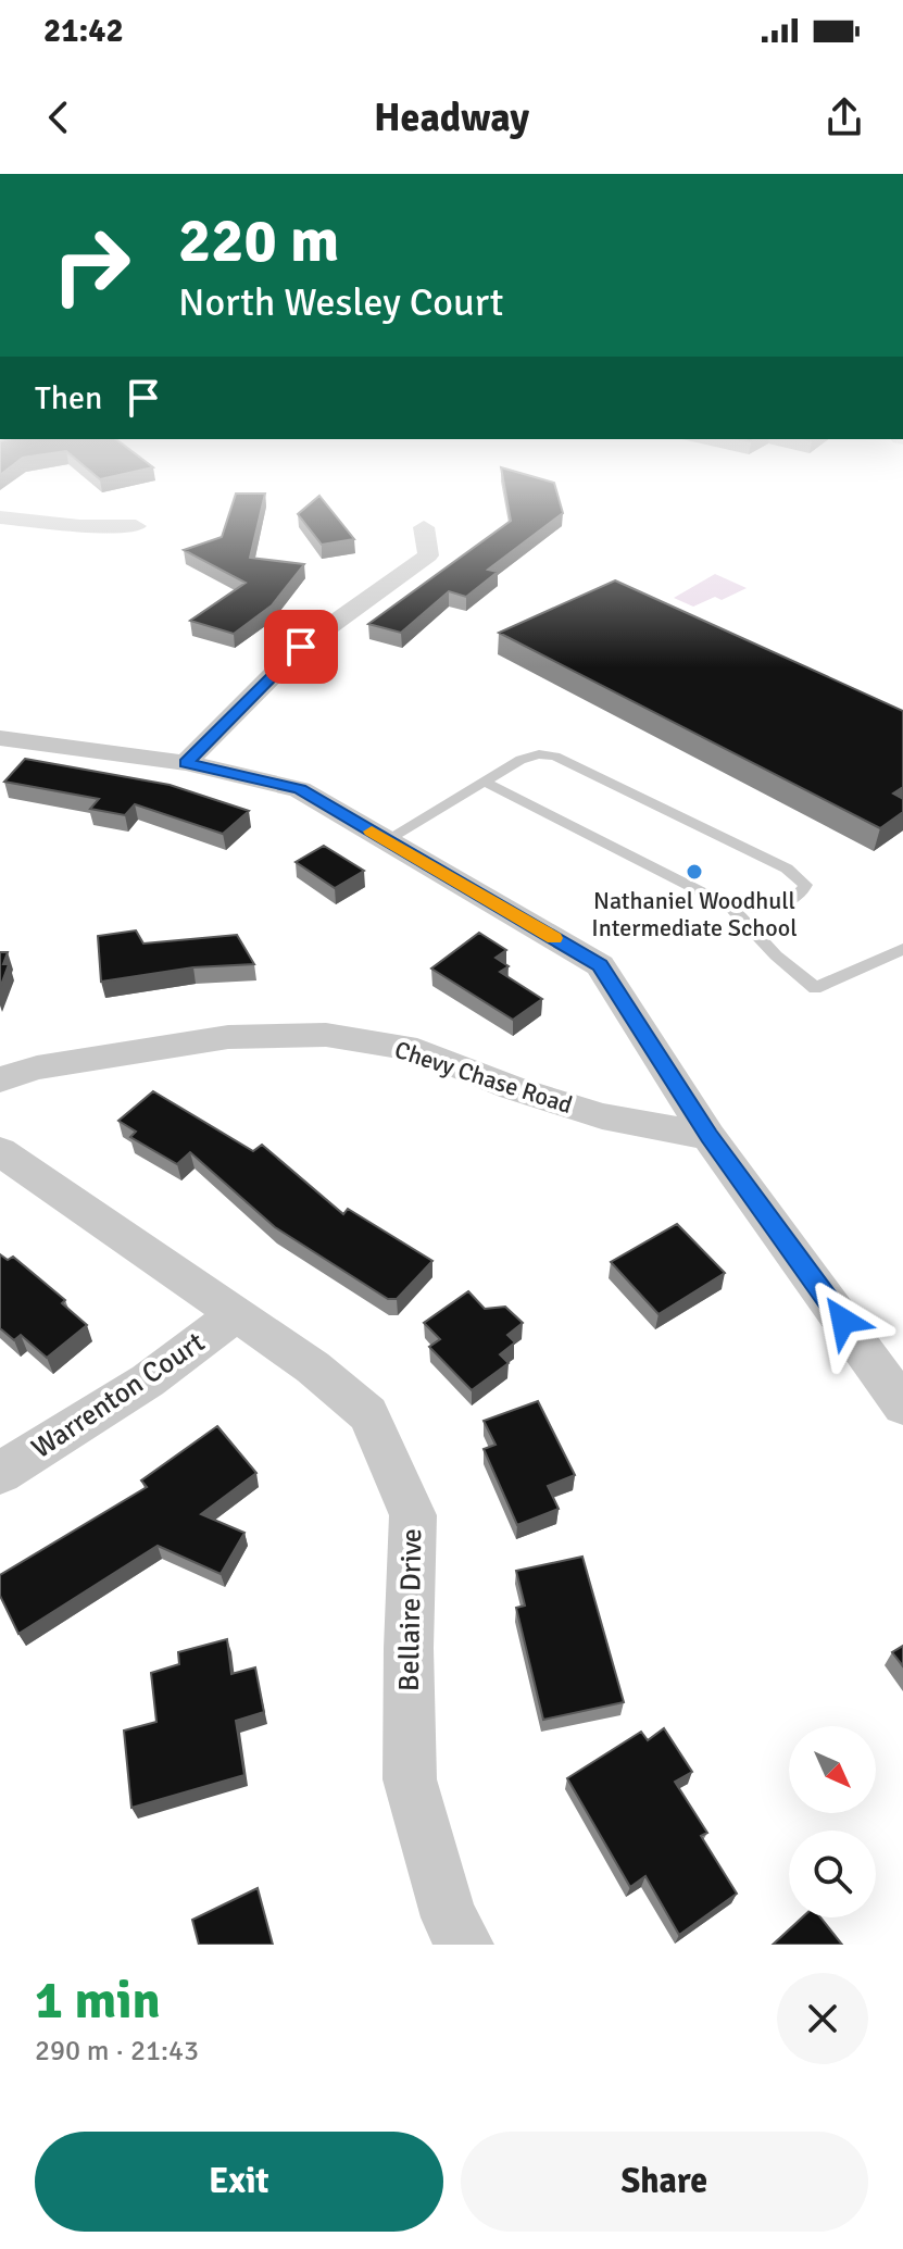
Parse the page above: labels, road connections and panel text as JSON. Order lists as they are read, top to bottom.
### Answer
{
  "streets": {
    "street": ["Chevy Chase Road", "Warrenton Court", "Bellaire Drive"]
  },
  "crossings": [
    ["Warrenton Court", "Bellaire Drive"]
  ],
  "places": ["Nathaniel Woodhull Intermediate School"],
  "north": "bottom right",
  "page": {
    "status": "21:42",
    "header": "Headway",
    "turn": ["220 m", "North Wesley Court"],
    "then": "Then",
    "heading": ["1 min", "290 m · 21:43"],
    "buttons": ["Exit", "Share"]
  }
}
